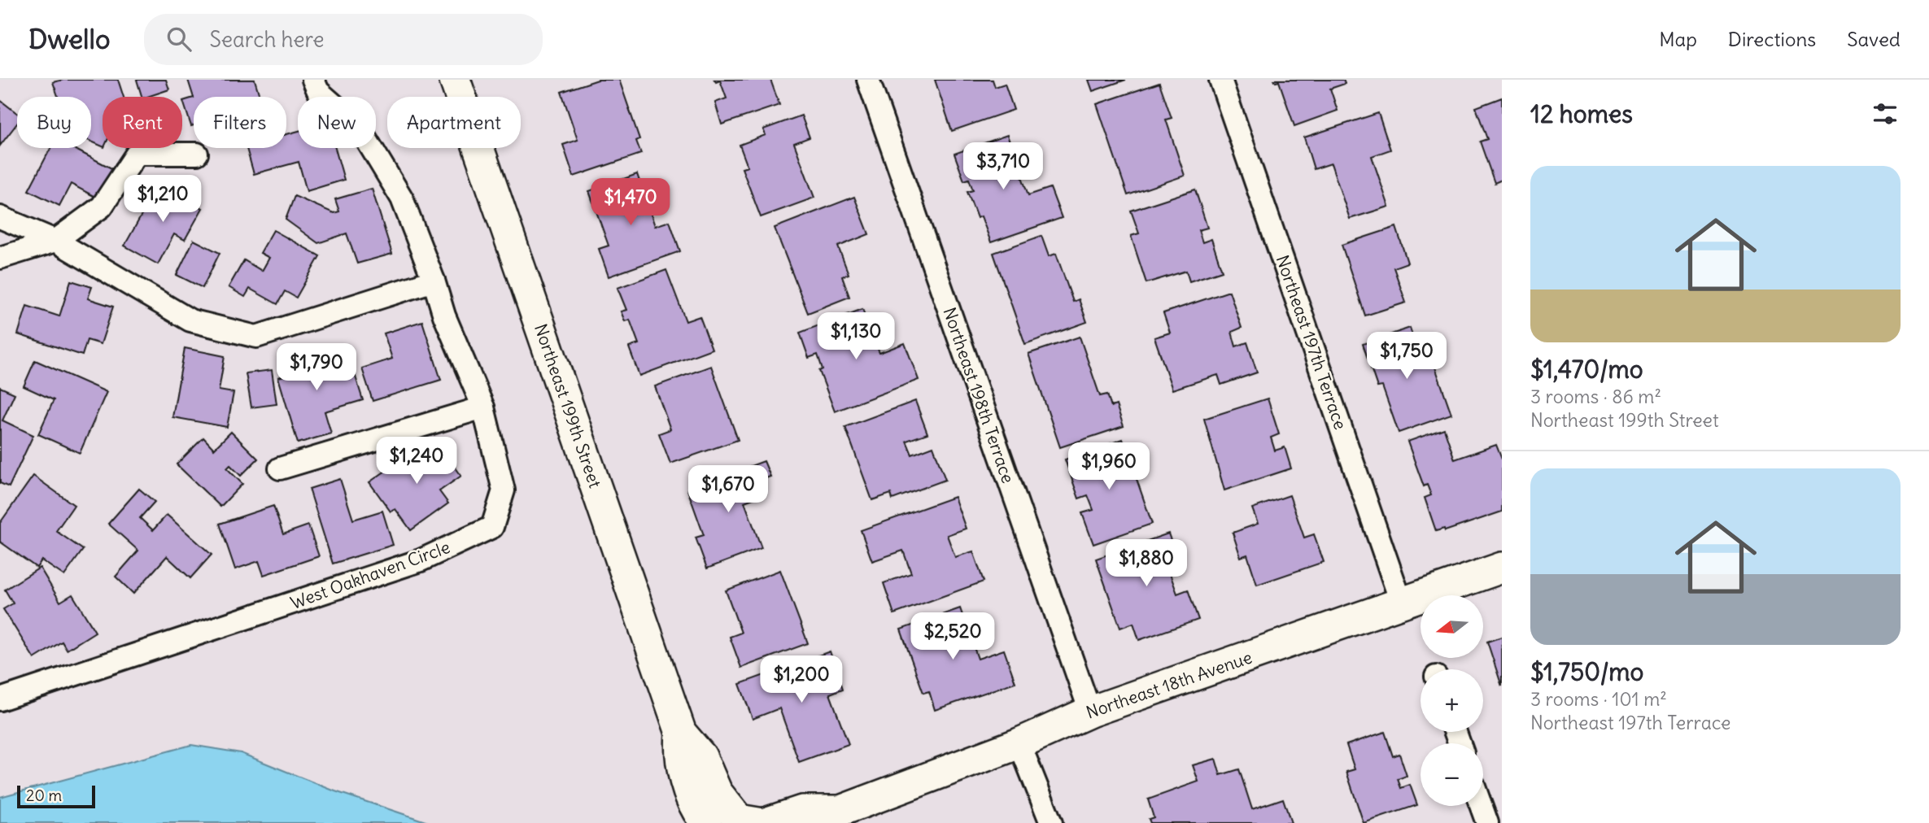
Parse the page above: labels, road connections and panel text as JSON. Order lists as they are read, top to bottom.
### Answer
{
  "streets": {
    "street": [
      "Northeast 197th Terrace",
      "Northeast 198th Terrace",
      "Northeast 199th Street",
      "West Oakhaven Circle",
      "Northeast 18th Avenue"
    ]
  },
  "crossings": [
    ["Northeast 197th Terrace", "Northeast 18th Avenue"],
    ["Northeast 198th Terrace", "Northeast 18th Avenue"]
  ],
  "scale_bar": "20 m",
  "north": "left",
  "page": {
    "header": "Dwello",
    "search": "Search here",
    "nav": ["Map", "Directions", "Saved"],
    "heading": "12 homes",
    "chip": [
      "Buy",
      "Rent",
      "Filters",
      "New",
      "Apartment"
    ],
    "price": [
      "$3,710",
      "$1,210",
      "$1,470",
      "$1,130",
      "$1,750",
      "$1,790",
      "$1,240",
      "$1,960",
      "$1,670",
      "$1,880",
      "$2,520",
      "$1,200"
    ],
    "list": [
      {
        "name": "$1,470/mo",
        "note": "3 rooms · 86 m² · Northeast 199th Street"
      },
      {
        "name": "$1,750/mo",
        "note": "3 rooms · 101 m² · Northeast 197th Terrace"
      }
    ],
    "map_buttons": ["+", "−"],
    "scale": "20 m"
  }
}
